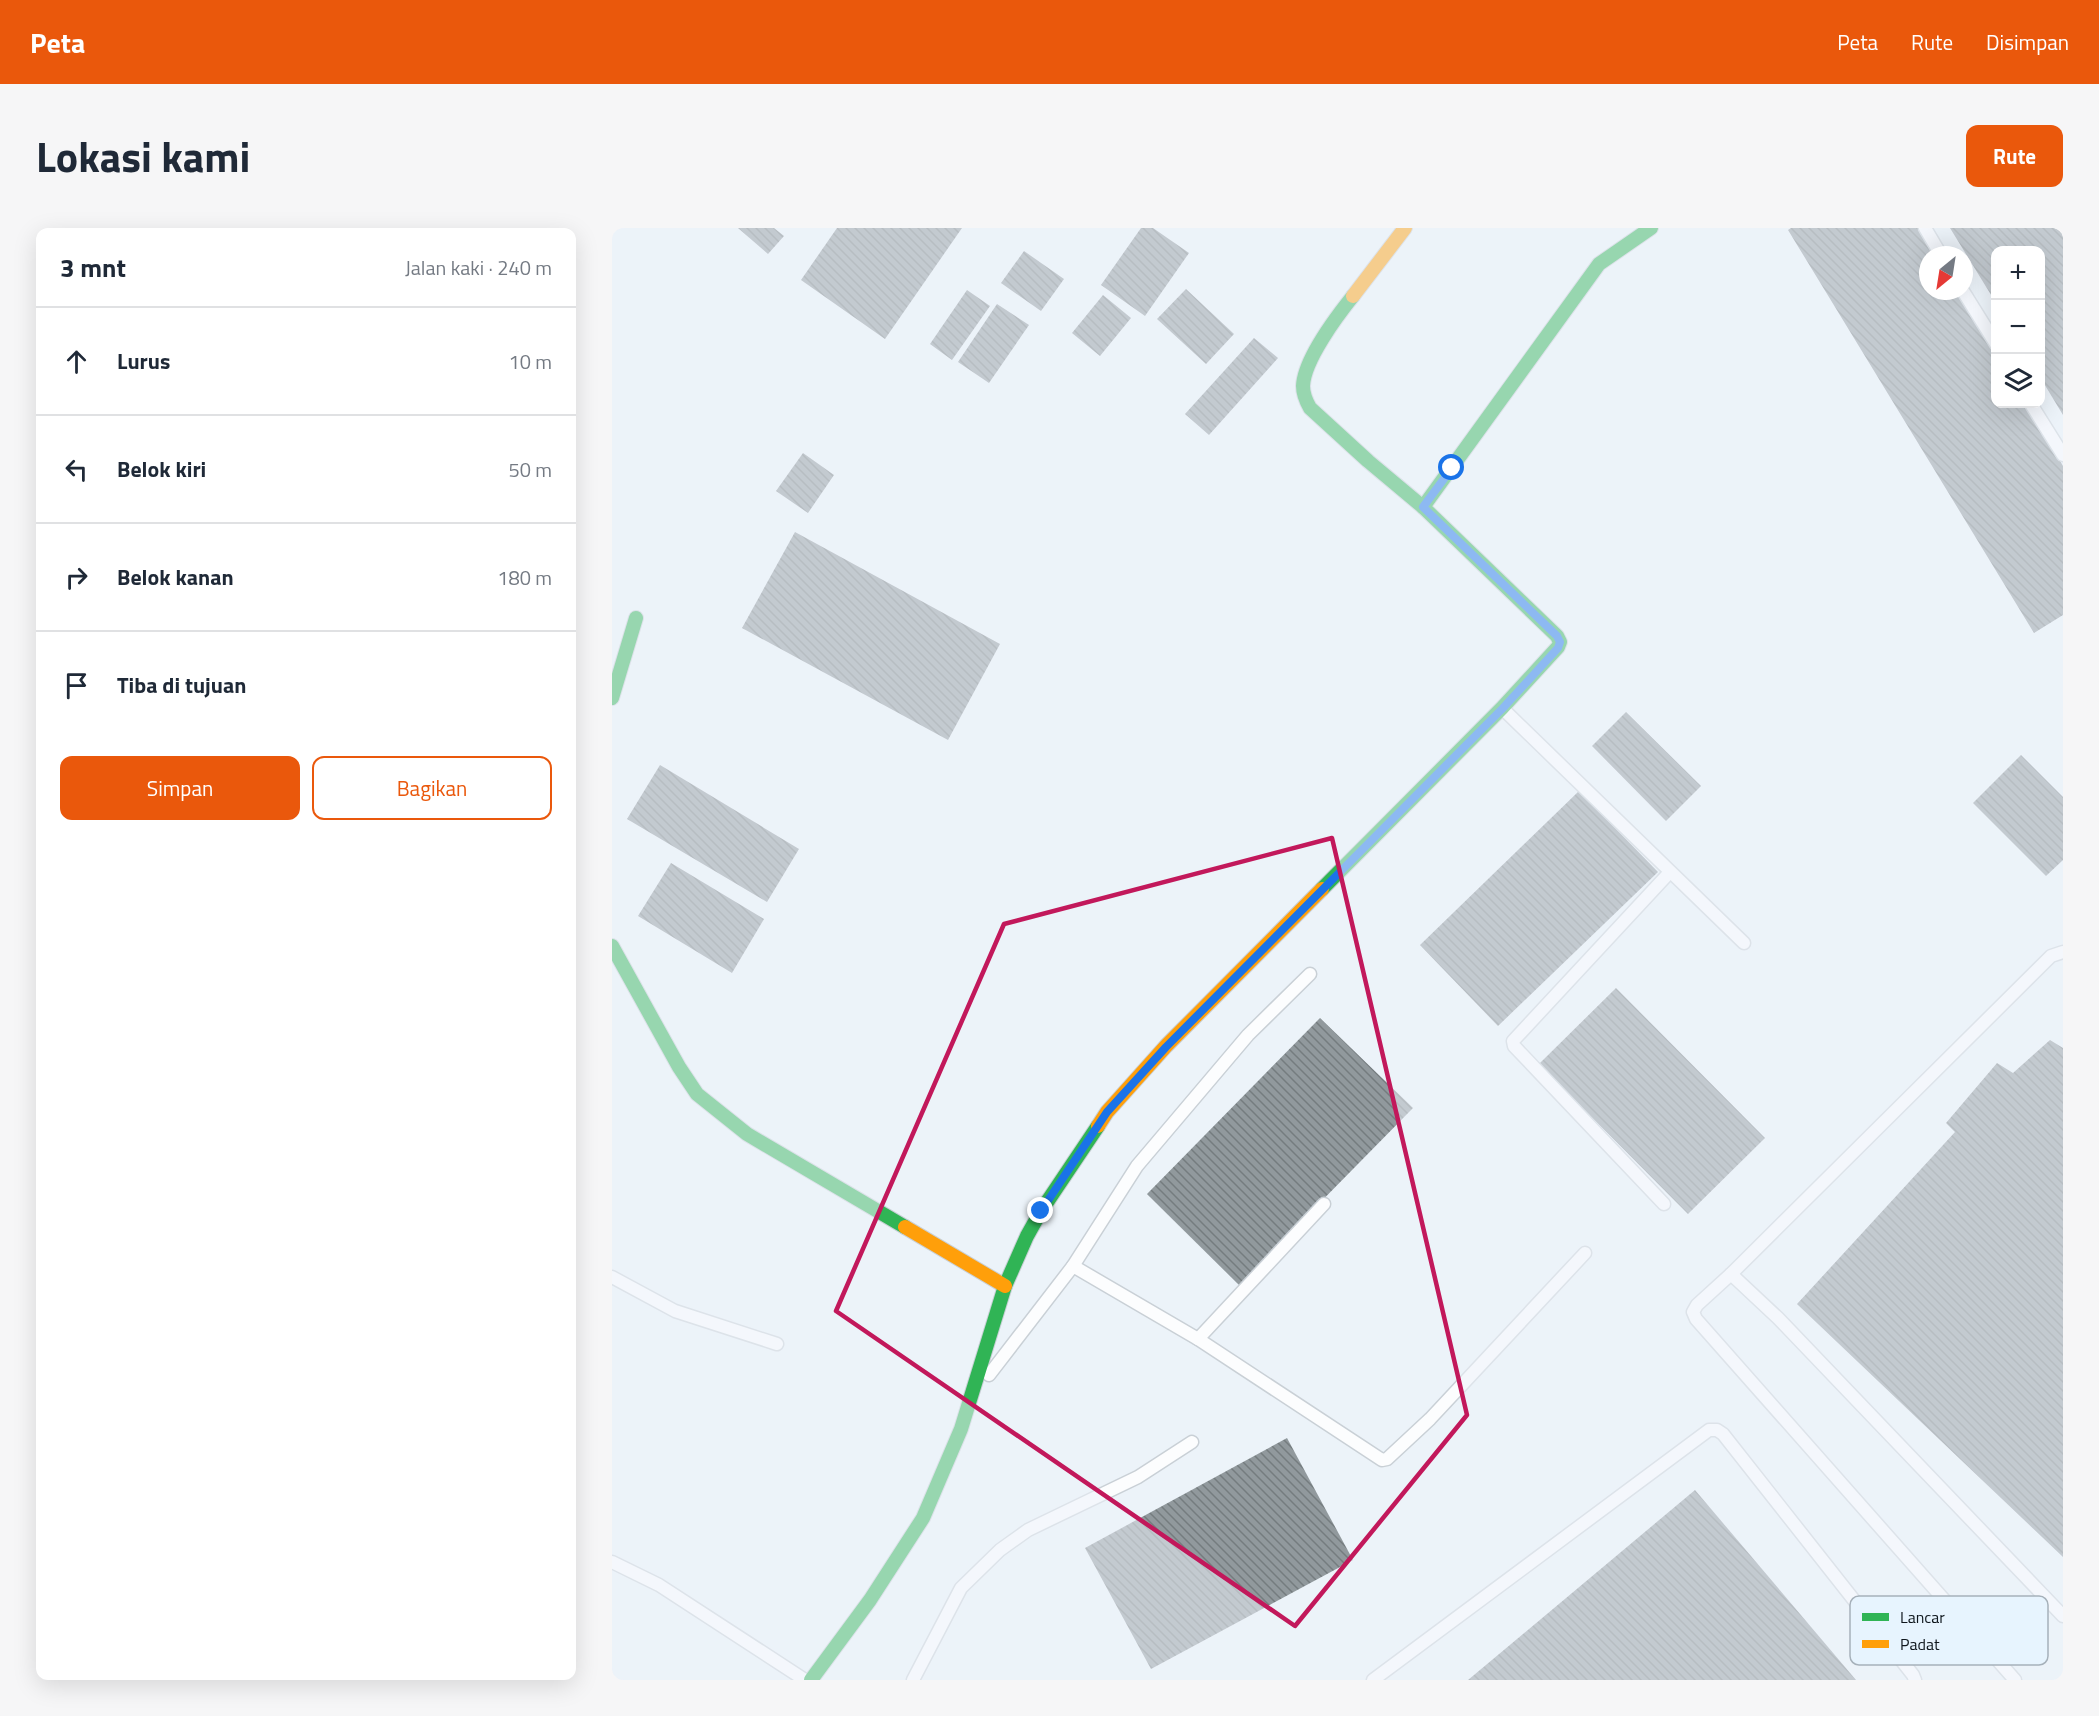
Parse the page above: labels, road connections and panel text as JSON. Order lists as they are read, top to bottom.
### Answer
{
  "legend": ["Lancar", "Padat"],
  "north": "bottom left",
  "page": {
    "header": "Peta",
    "nav": ["Peta", "Rute", "Disimpan"],
    "title": "Lokasi kami",
    "buttons": [
      "Rute",
      ["Simpan", "Bagikan"]
    ],
    "heading": ["3 mnt", "Jalan kaki · 240 m"],
    "map_buttons": ["+", "−"],
    "list": [
      ["Lurus", "10 m"],
      ["Belok kiri", "50 m"],
      ["Belok kanan", "180 m"],
      "Tiba di tujuan"
    ]
  }
}
